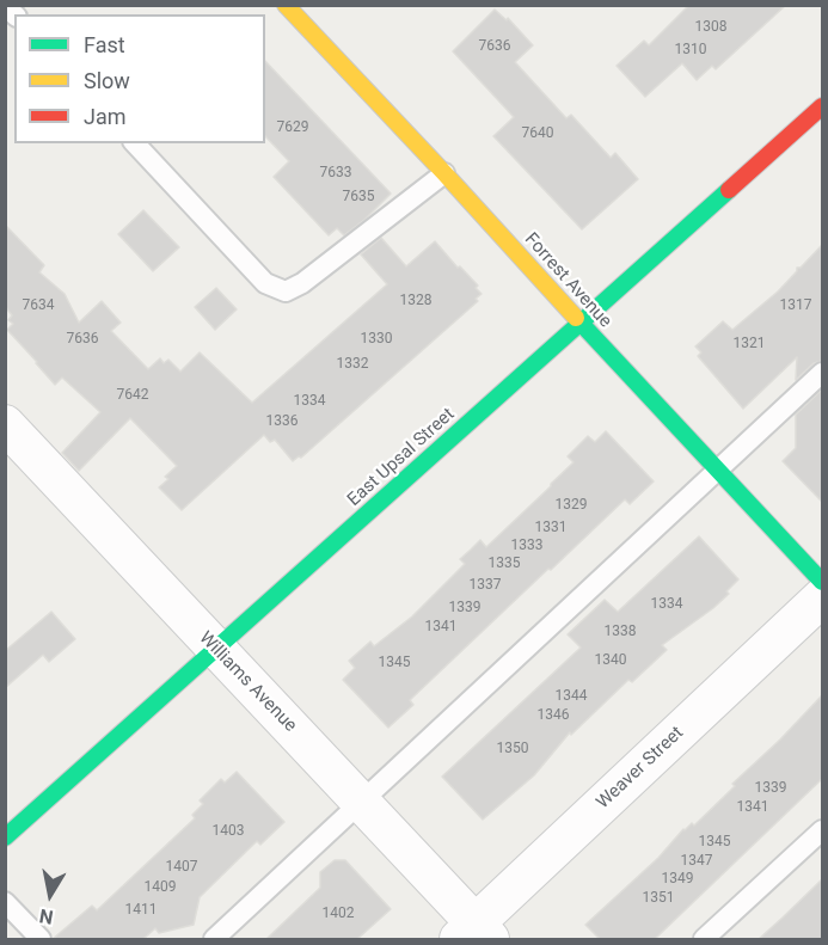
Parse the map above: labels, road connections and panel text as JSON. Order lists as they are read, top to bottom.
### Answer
{
  "streets": {
    "street": [
      "Forrest Avenue",
      "East Upsal Street",
      "Williams Avenue",
      "Weaver Street"
    ]
  },
  "crossings": [
    ["Forrest Avenue", "East Upsal Street"],
    ["East Upsal Street", "Williams Avenue"],
    ["Williams Avenue", "Weaver Street"]
  ],
  "house_numbers": [
    "1308",
    "7636",
    "1310",
    "7629",
    "7640",
    "7633",
    "7635",
    "1328",
    "7634",
    "1317",
    "7636",
    "1330",
    "1321",
    "1332",
    "7642",
    "1334",
    "1336",
    "1329",
    "1331",
    "1333",
    "1335",
    "1337",
    "1334",
    "1339",
    "1341",
    "1338",
    "1340",
    "1345",
    "1344",
    "1346",
    "1350",
    "1339",
    "1341",
    "1403",
    "1345",
    "1347",
    "1407",
    "1349",
    "1409",
    "1351",
    "1411",
    "1402"
  ],
  "legend": ["Fast", "Slow", "Jam"],
  "north": "bottom"
}
